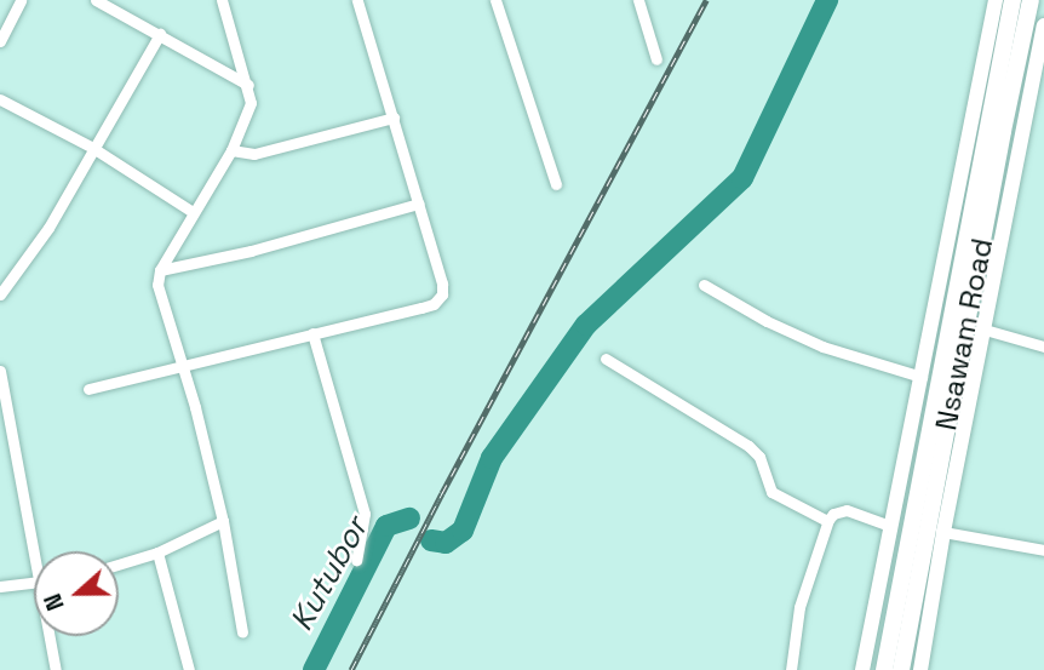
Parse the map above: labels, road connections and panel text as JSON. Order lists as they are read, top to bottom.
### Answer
{
  "streets": {
    "highway": ["Nsawam Road"]
  },
  "water": ["Kutubor"],
  "north": "left"
}
